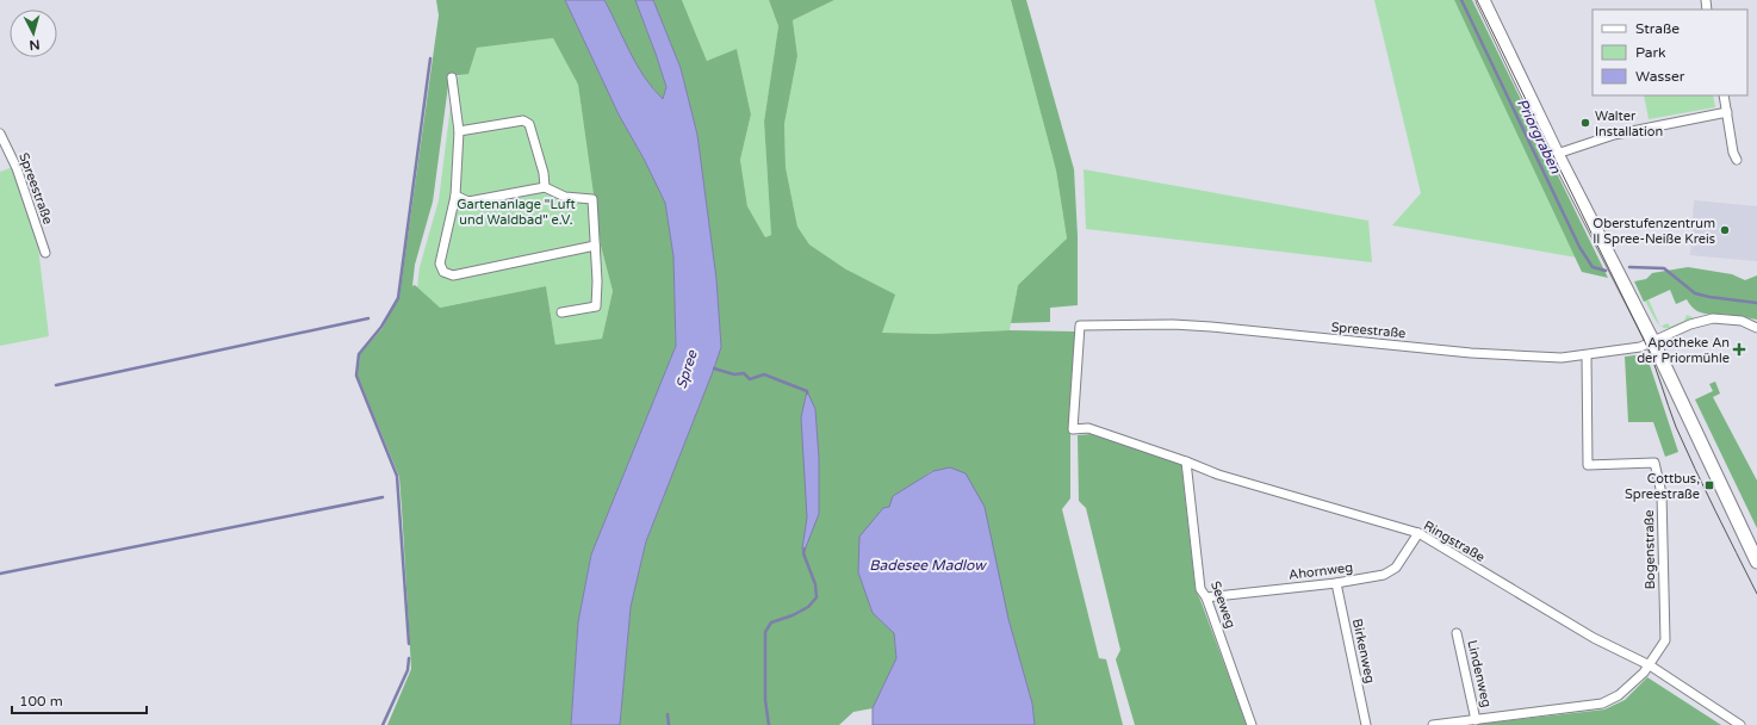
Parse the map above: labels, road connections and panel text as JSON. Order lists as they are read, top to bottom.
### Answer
{
  "streets": {
    "street": [
      "Spreestraße",
      "Ringstraße",
      "Bogenstraße",
      "Ahornweg",
      "Seeweg",
      "Birkenweg",
      "Lindenweg"
    ]
  },
  "crossings": [
    ["Spreestraße", "Ringstraße"],
    ["Spreestraße", "Bogenstraße"],
    ["Ringstraße", "Bogenstraße"],
    ["Ringstraße", "Ahornweg"],
    ["Ringstraße", "Seeweg"],
    ["Ahornweg", "Seeweg"],
    ["Ahornweg", "Birkenweg"]
  ],
  "water": ["Priorgraben", "Spree", "Badesee Madlow"],
  "parks": ["Gartenanlage \"Luft und Waldbad\" e.V."],
  "places": {
    "other": ["Walter Installation", "Oberstufenzentrum II Spree-Neiße Kreis"],
    "health": ["Apotheke An der Priormühle"],
    "transit": ["Cottbus, Spreestraße"]
  },
  "legend": ["Straße", "Park", "Wasser"],
  "scale_bar": "100 m",
  "north": "bottom"
}
